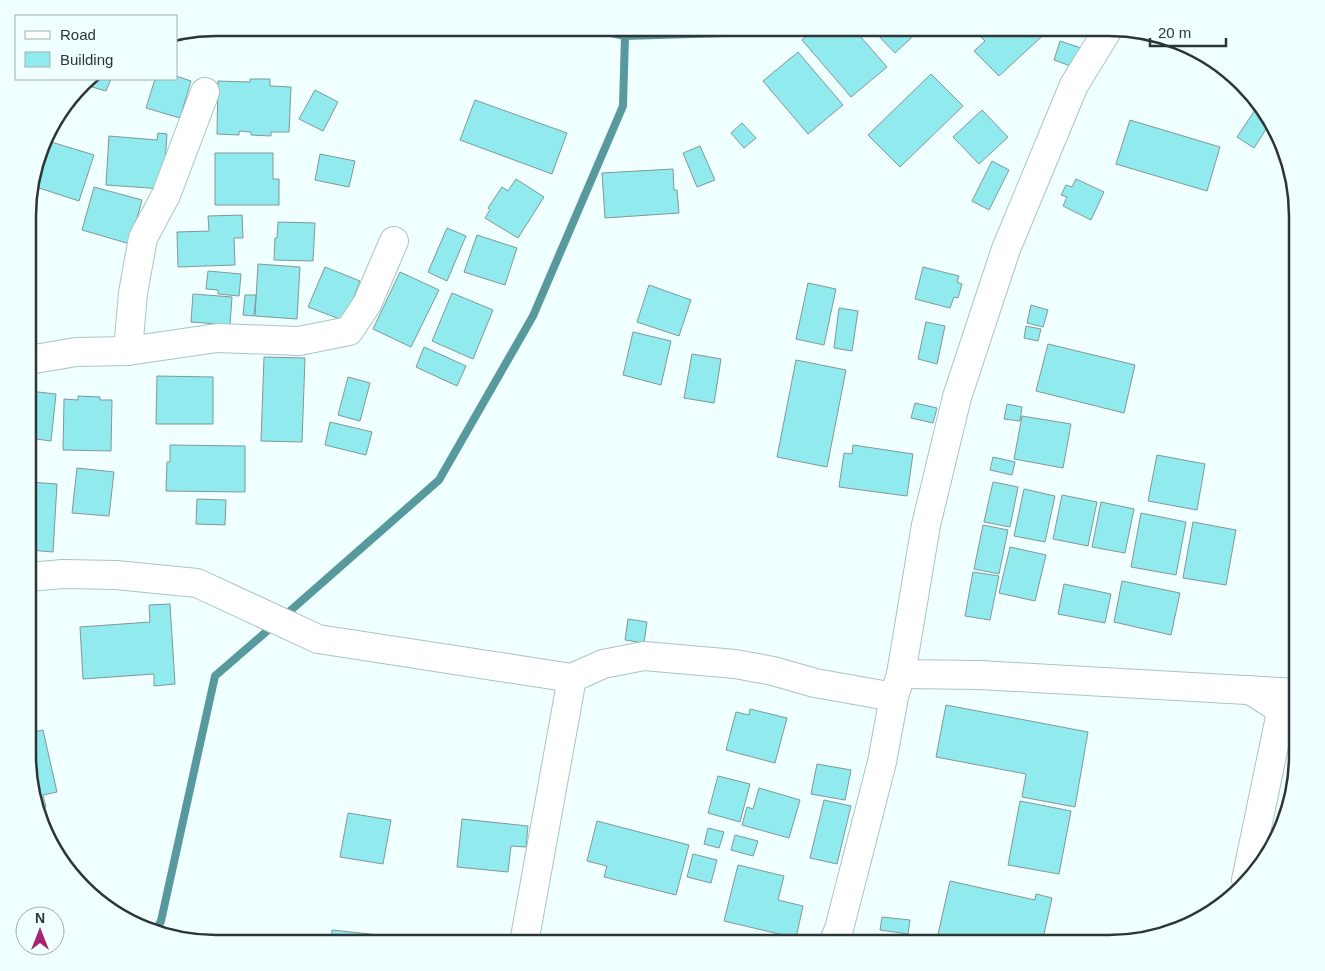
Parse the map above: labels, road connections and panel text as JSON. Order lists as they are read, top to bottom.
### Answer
{
  "legend": ["Road", "Building"],
  "scale_bar": "20 m",
  "north": "top"
}
